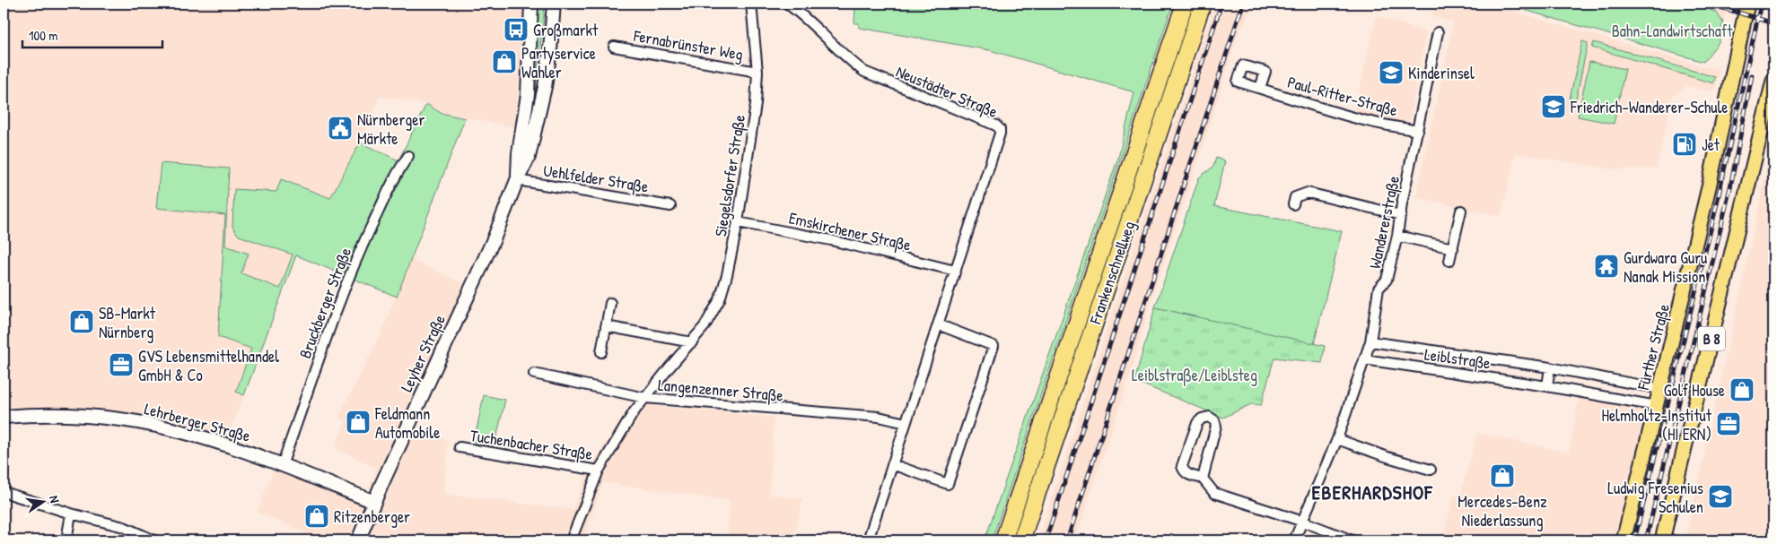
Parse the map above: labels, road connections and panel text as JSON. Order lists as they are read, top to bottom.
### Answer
{
  "streets": {
    "highway": ["Frankenschnellweg"],
    "main road": [
      "B 8",
      "Fürther Straße",
      "Leyher Straße",
      "Lehrberger Straße"
    ],
    "street": [
      "Fernabrünster Weg",
      "Neustädter Straße",
      "Paul-Ritter-Straße",
      "Siegelsdorfer Straße",
      "Uehlfelder Straße",
      "Wandererstraße",
      "Emskirchener Straße",
      "Bruckberger Straße",
      "Leiblstraße",
      "Langenzenner Straße",
      "Tuchenbacher Straße"
    ]
  },
  "crossings": [
    ["Fernabrünster Weg", "Siegelsdorfer Straße"],
    ["Neustädter Straße", "Emskirchener Straße"],
    ["Neustädter Straße", "Langenzenner Straße"],
    ["Paul-Ritter-Straße", "Wandererstraße"],
    ["Siegelsdorfer Straße", "Emskirchener Straße"],
    ["Siegelsdorfer Straße", "Langenzenner Straße"],
    ["Siegelsdorfer Straße", "Tuchenbacher Straße"],
    ["Uehlfelder Straße", "Leyher Straße"],
    ["Wandererstraße", "Leiblstraße"],
    ["Bruckberger Straße", "Lehrberger Straße"],
    ["Fürther Straße", "Leiblstraße"],
    ["Leyher Straße", "Lehrberger Straße"]
  ],
  "districts": ["EBERHARDSHOF"],
  "parks": ["Bahn-Landwirtschaft", "Leiblstraße/Leiblsteg"],
  "places": {
    "bus stop": ["Großmarkt"],
    "shop": [
      "Partyservice Wahler",
      "SB-Markt Nürnberg",
      "Golf House",
      "Feldmann Automobile",
      "Mercedes-Benz Niederlassung",
      "Ritzenberger"
    ],
    "school or university": ["Kinderinsel", "Friedrich-Wanderer-Schule", "Ludwig Fresenius Schulen"],
    "public building": ["Nürnberger Märkte"],
    "fuel station": ["Jet"],
    "temple": ["Gurdwara Guru Nanak Mission"],
    "office": ["GVS Lebensmittelhandel GmbH & Co", "Helmholtz-Institut (HI ERN)"]
  },
  "scale_bar": "100 m",
  "north": "right"
}
